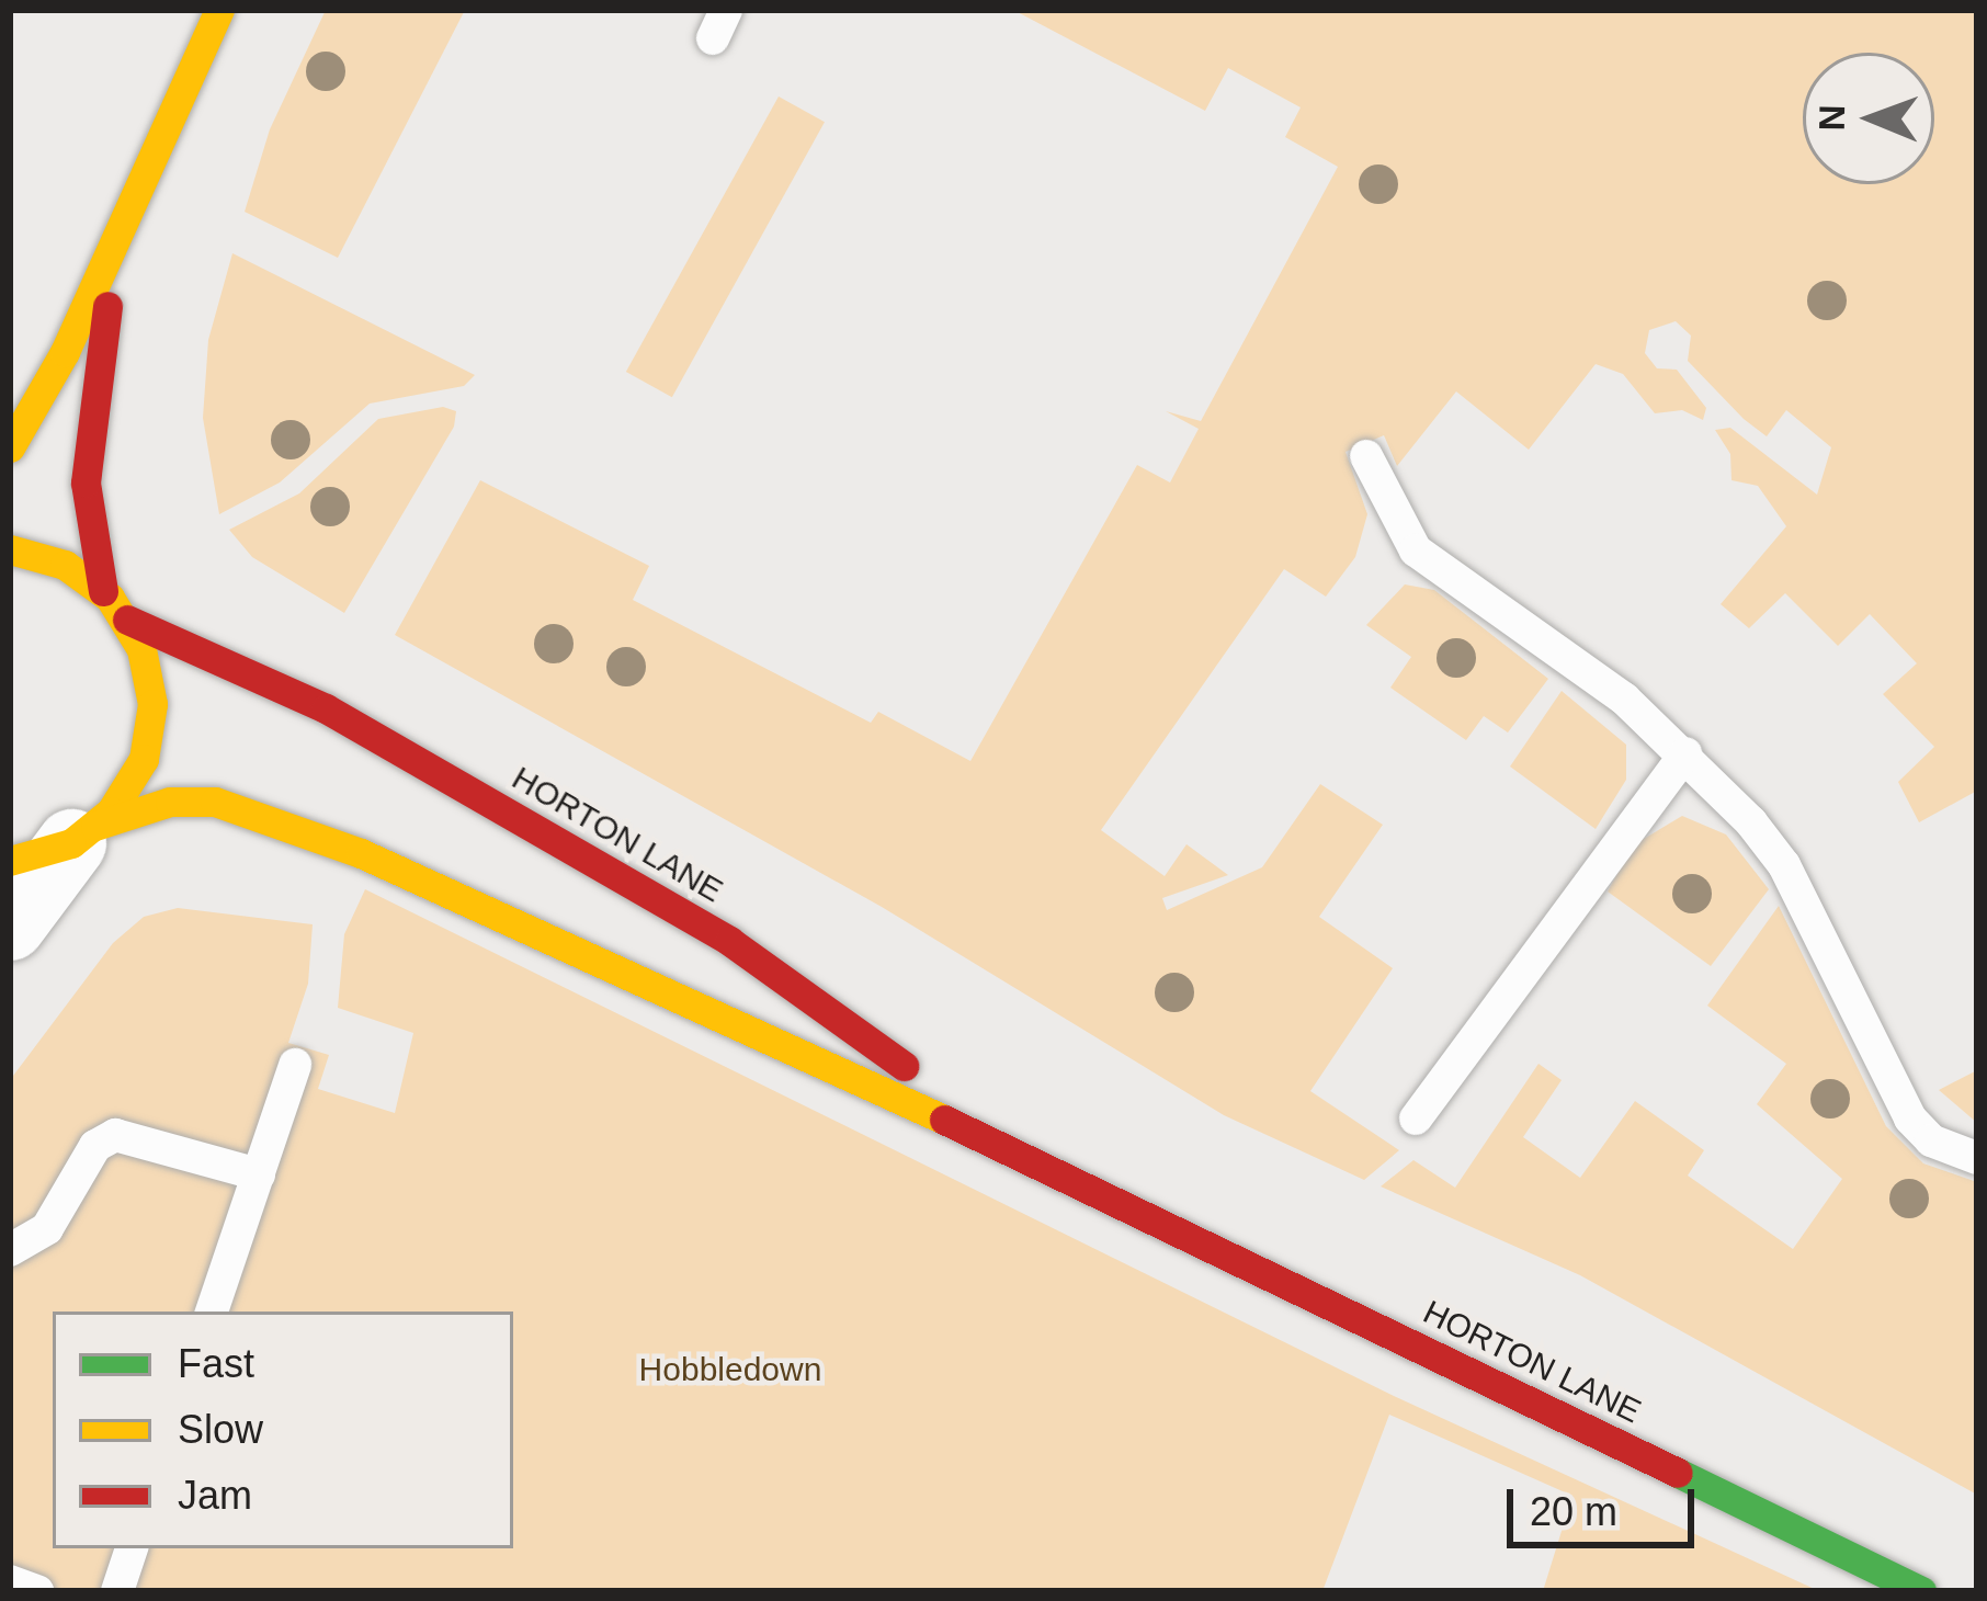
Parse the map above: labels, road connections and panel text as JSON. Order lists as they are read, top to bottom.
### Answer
{
  "streets": {
    "street": ["HORTON LANE"]
  },
  "parks": ["Hobbledown"],
  "legend": ["Fast", "Slow", "Jam"],
  "scale_bar": "20 m",
  "north": "left"
}
